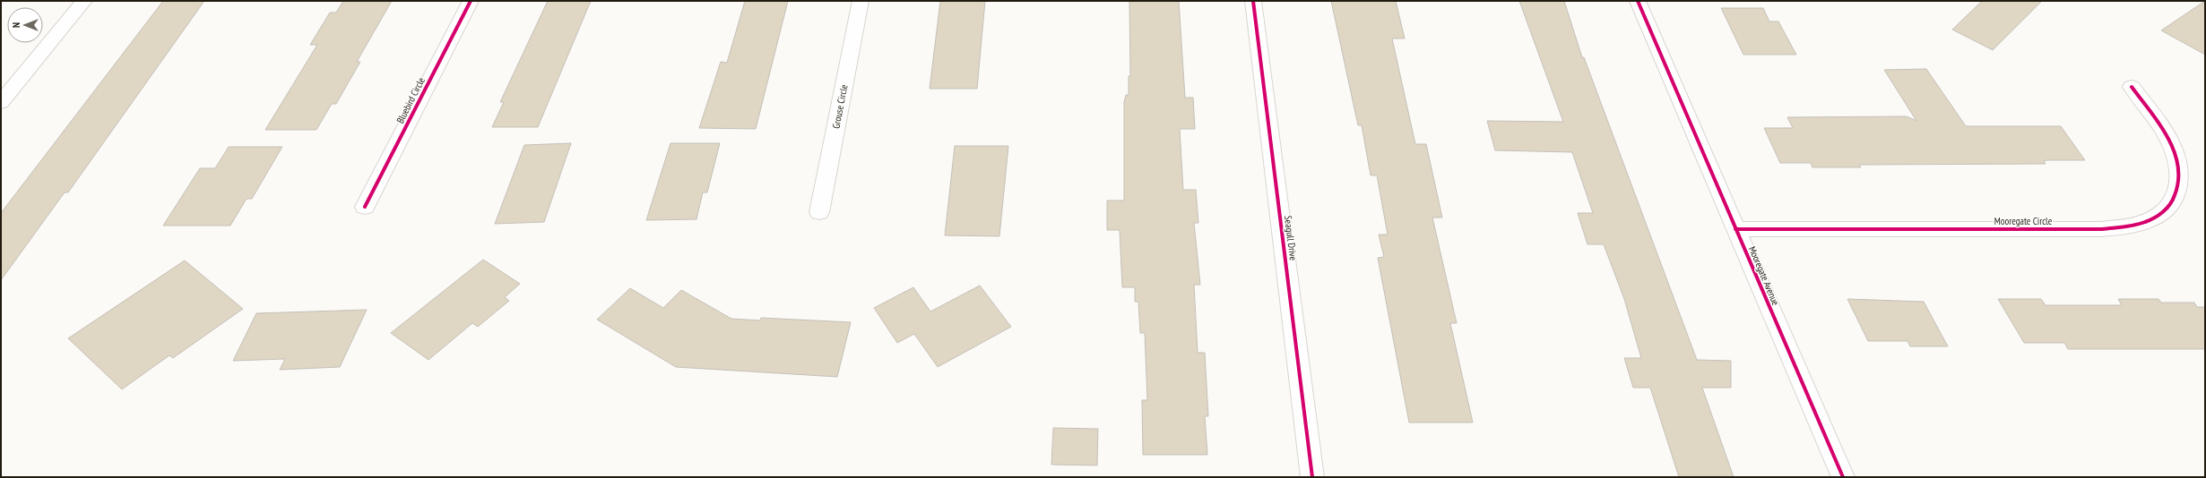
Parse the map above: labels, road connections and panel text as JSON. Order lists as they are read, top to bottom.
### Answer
{
  "streets": {
    "street": [
      "Bluebird Circle",
      "Grouse Circle",
      "Mooregate Circle",
      "Seagull Drive",
      "Mooregate Avenue"
    ]
  },
  "crossings": [
    ["Mooregate Circle", "Mooregate Avenue"]
  ],
  "north": "left"
}
